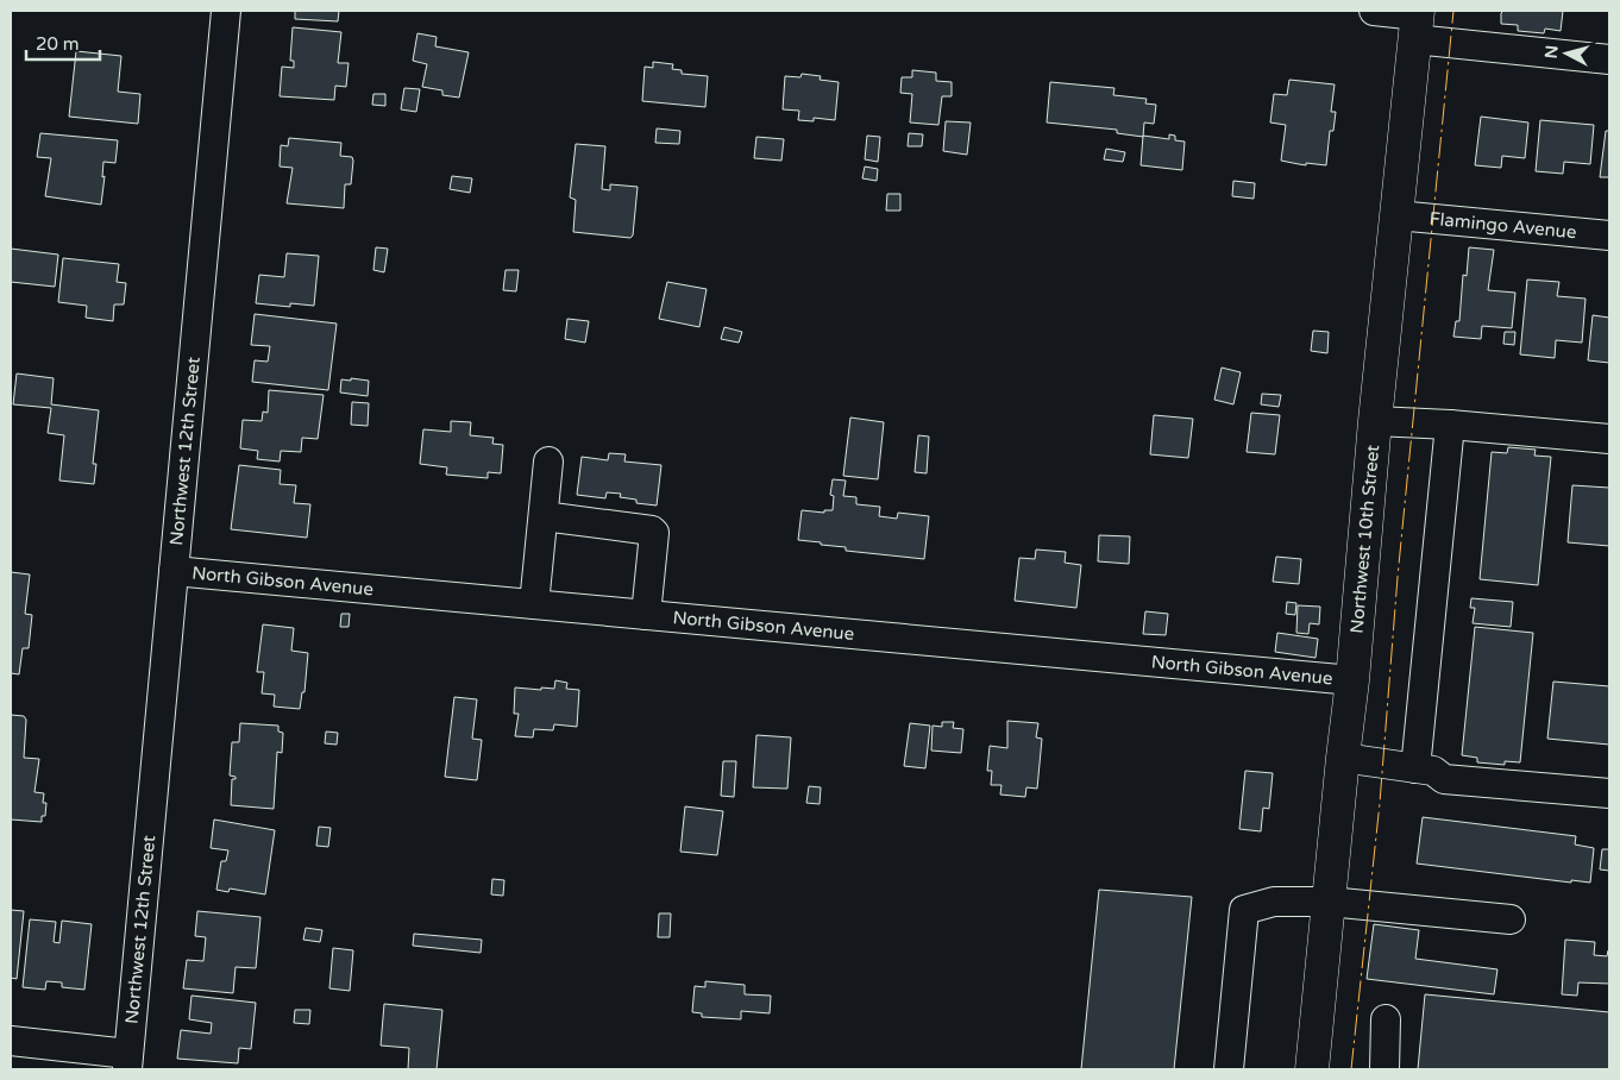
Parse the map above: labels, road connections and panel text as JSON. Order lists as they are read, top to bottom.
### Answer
{
  "streets": {
    "main road": ["Northwest 10th Street"],
    "street": ["Flamingo Avenue", "Northwest 12th Street", "North Gibson Avenue"]
  },
  "crossings": [
    ["Flamingo Avenue", "Northwest 10th Street"],
    ["Northwest 12th Street", "North Gibson Avenue"],
    ["Northwest 10th Street", "North Gibson Avenue"]
  ],
  "scale_bar": "20 m",
  "north": "left"
}
